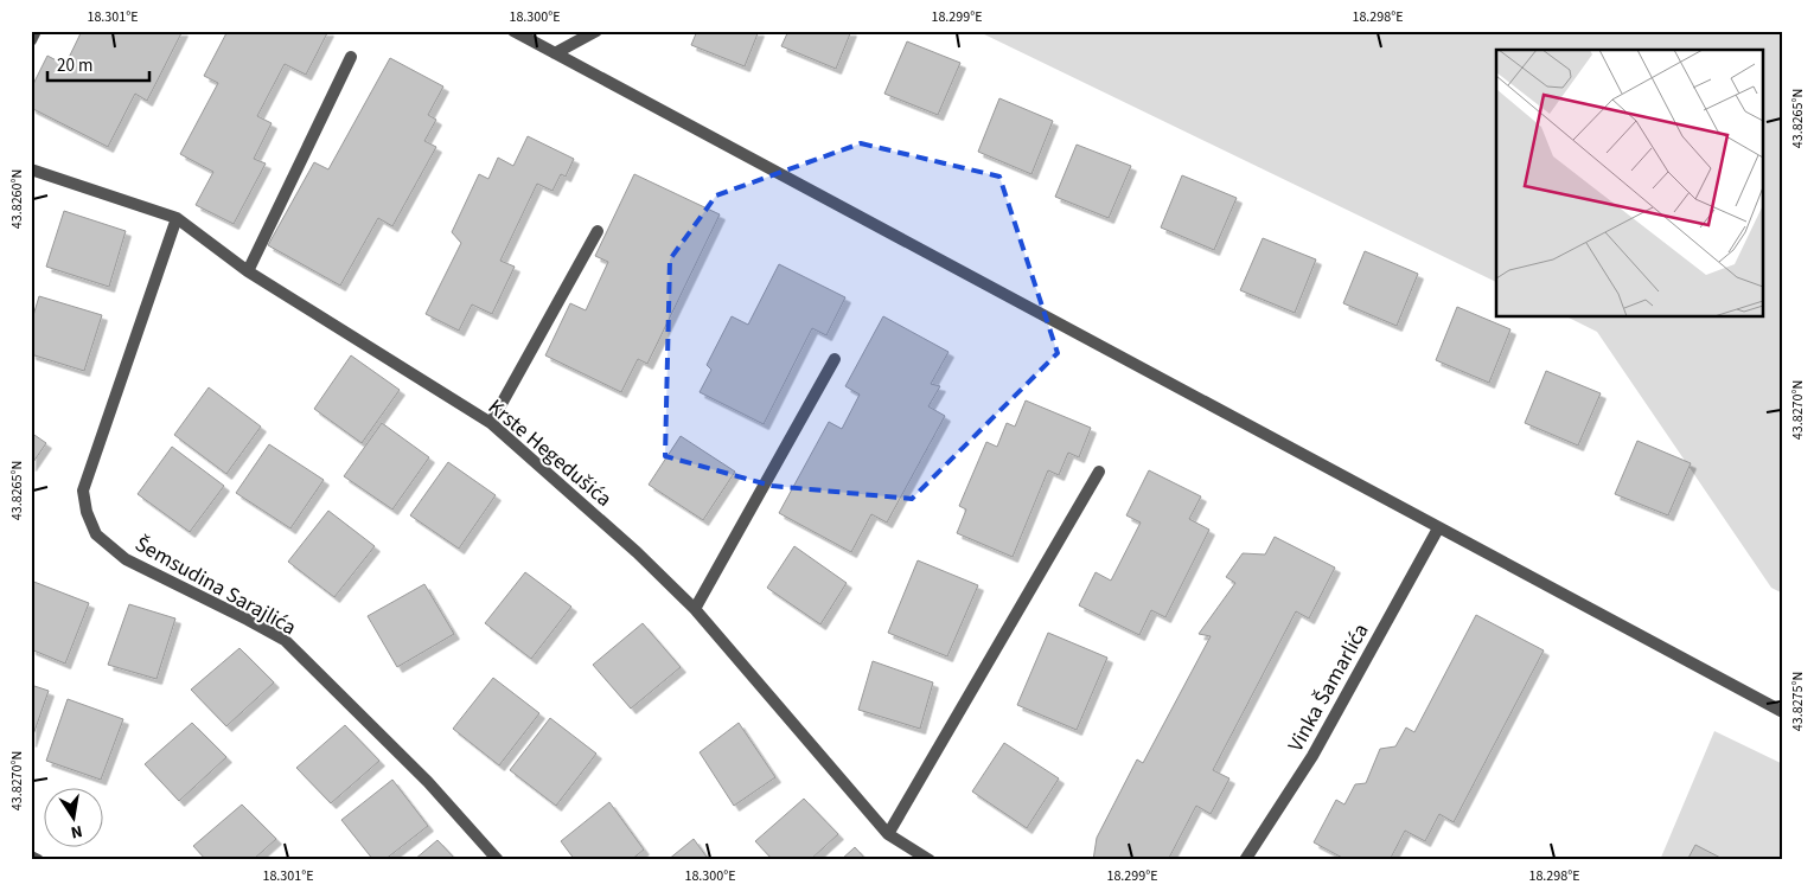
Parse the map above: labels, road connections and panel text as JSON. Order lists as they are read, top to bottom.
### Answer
{
  "streets": {
    "street": ["Krste Hegedušića", "Šemsudina Sarajlića", "Vinka Šamarlića"]
  },
  "crossings": [
    ["Krste Hegedušića", "Šemsudina Sarajlića"]
  ],
  "scale_bar": "20 m",
  "north": "bottom",
  "coordinates": [
    "18.301°E",
    "18.300°E",
    "18.299°E",
    "18.298°E",
    "43.8265°N",
    "43.8260°N",
    "43.8270°N",
    "43.8275°N"
  ]
}
